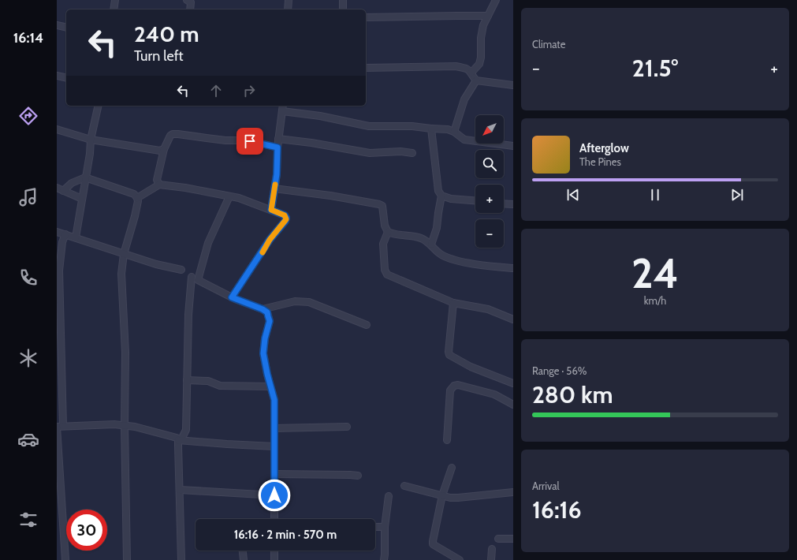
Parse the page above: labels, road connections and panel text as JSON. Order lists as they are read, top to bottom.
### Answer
{
  "north": "bottom left",
  "page": {
    "tabs": "16:14",
    "tile": [
      "Climate",
      ["24", "km/h"],
      ["Range · 56%", "280 km"],
      ["Arrival", "16:16"]
    ],
    "turn": ["240 m", "Turn left"],
    "heat": ["−", "21.5°", "+"],
    "map_buttons": ["+", "−"],
    "song": ["Afterglow", "The Pines"],
    "limit": "30",
    "trip": "16:16 · 2 min · 570 m"
  }
}
